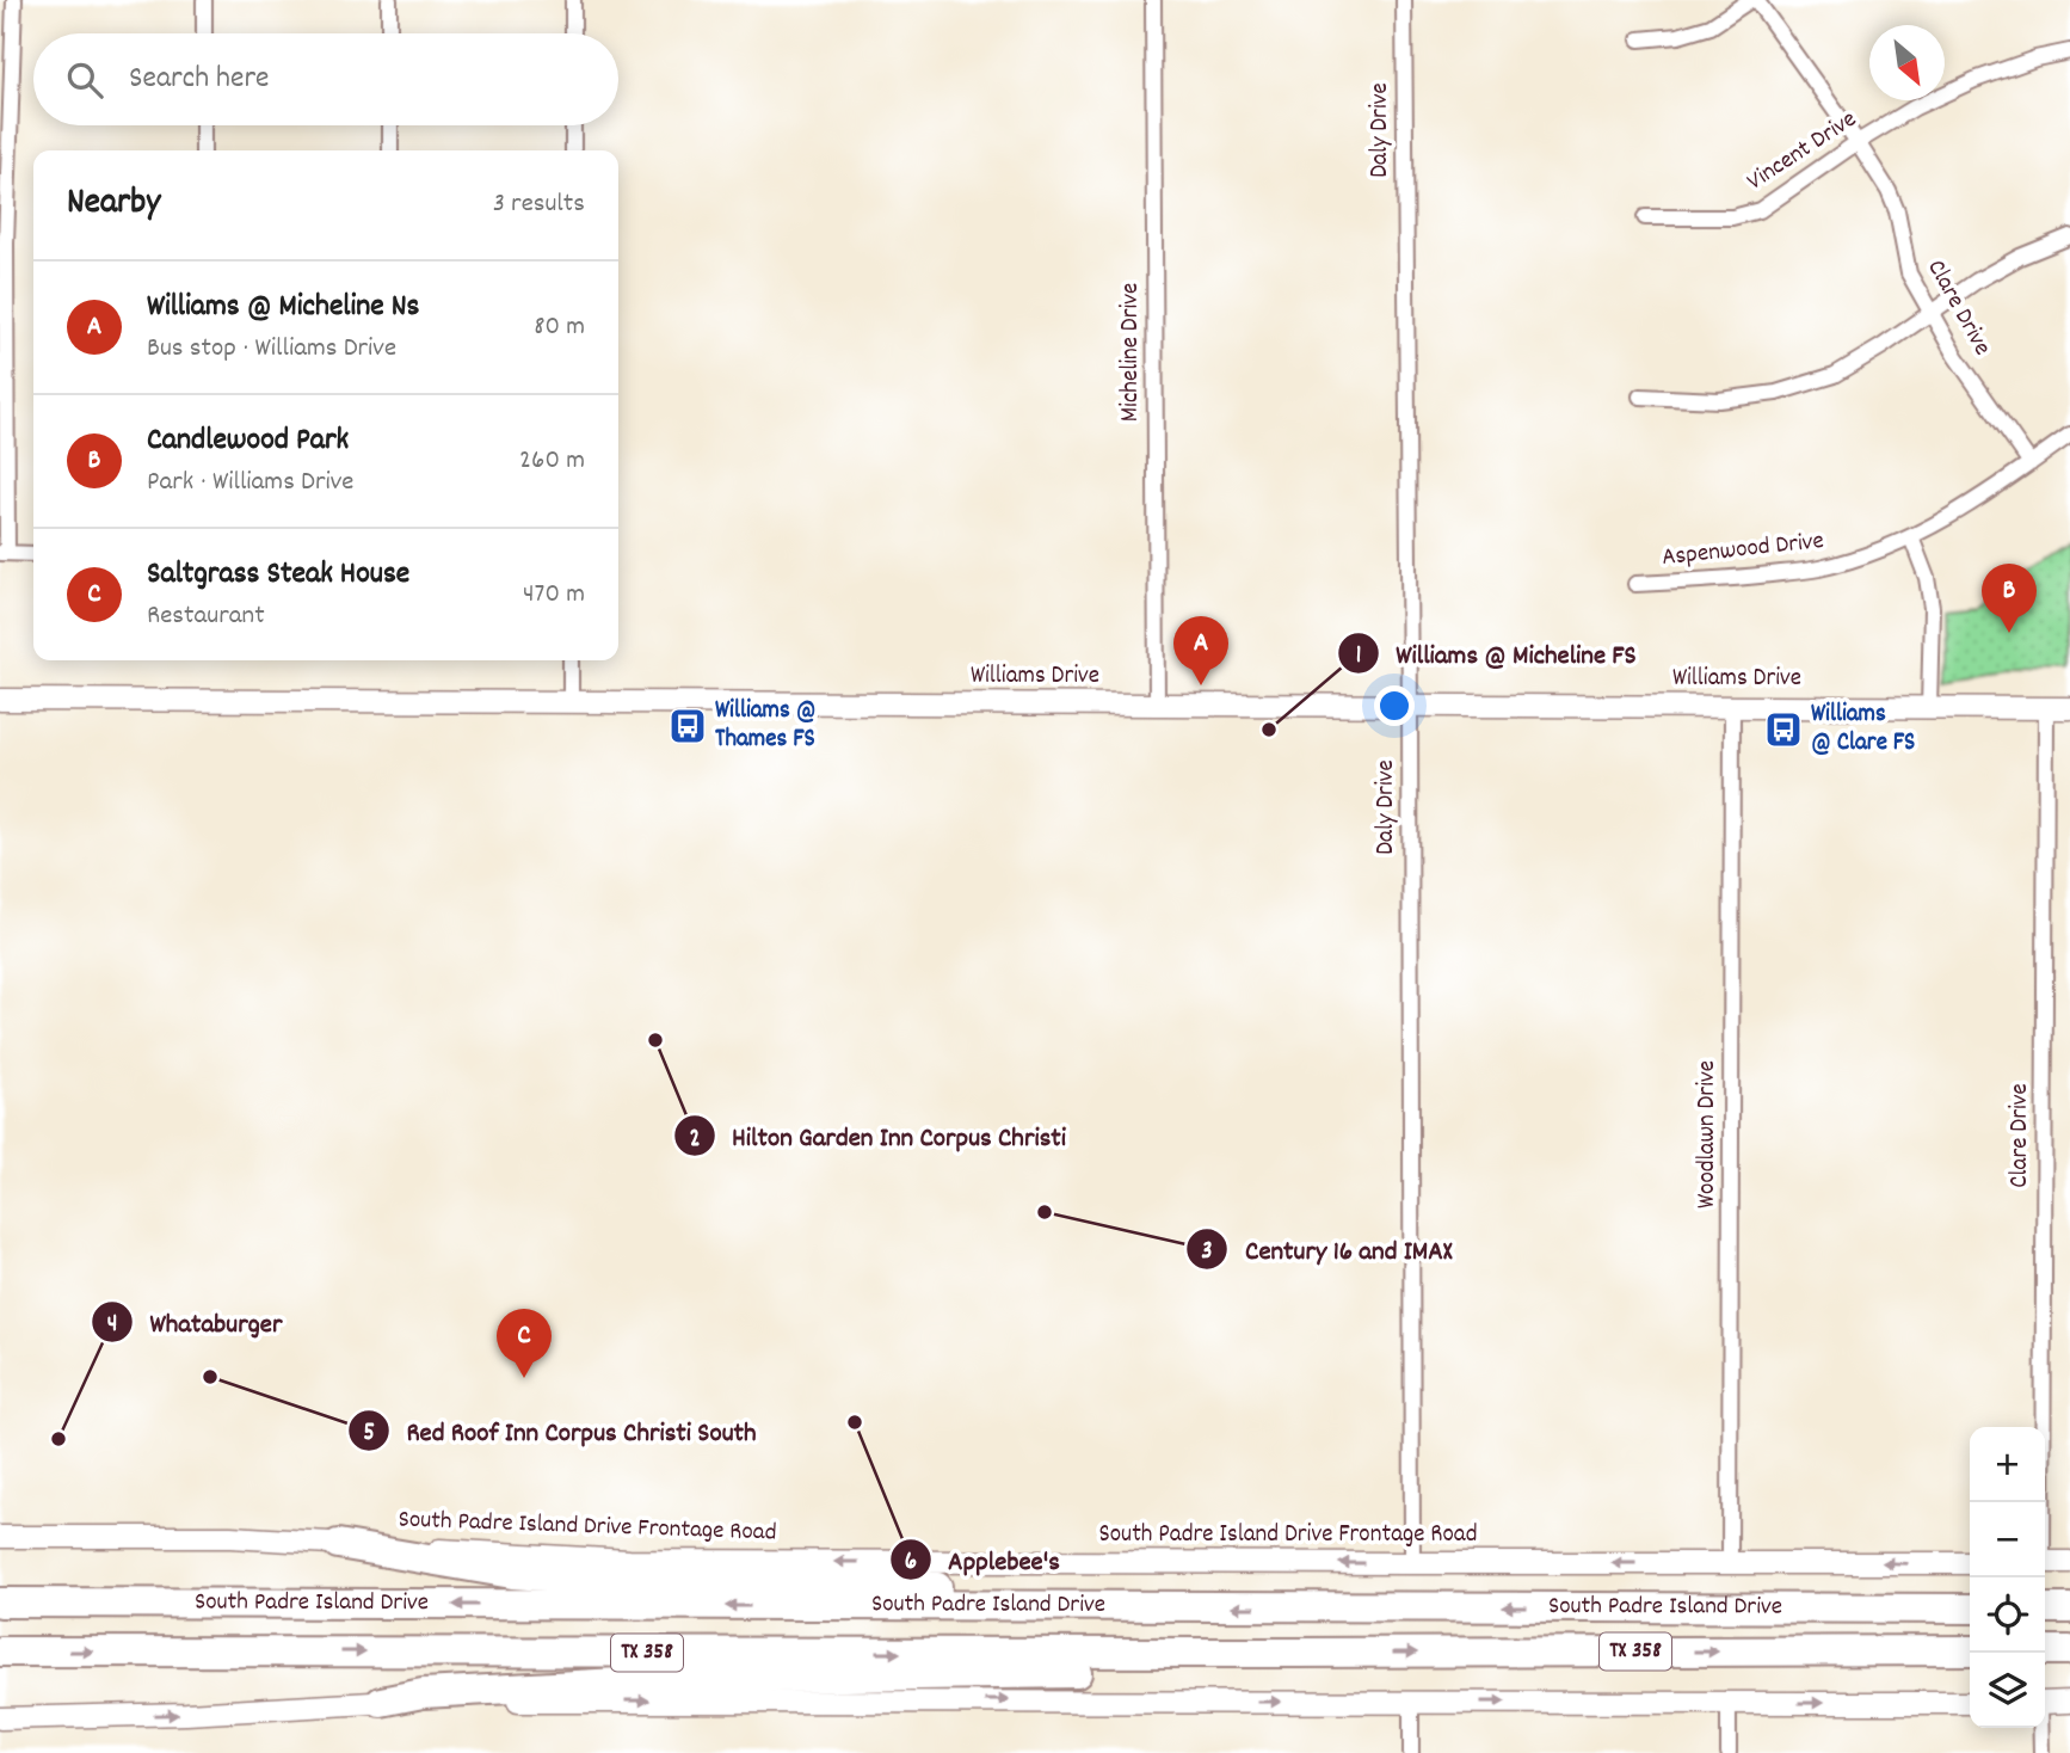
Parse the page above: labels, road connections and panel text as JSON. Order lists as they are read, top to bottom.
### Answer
{
  "streets": {
    "highway": ["South Padre Island Drive", "TX 358"],
    "main road": ["Williams Drive", "South Padre Island Drive Frontage Road"],
    "street": [
      "Daly Drive",
      "Vincent Drive",
      "Clare Drive",
      "Micheline Drive",
      "Aspenwood Drive",
      "Woodlawn Drive"
    ]
  },
  "crossings": [
    ["Daly Drive", "Williams Drive"],
    ["Daly Drive", "South Padre Island Drive Frontage Road"],
    ["Vincent Drive", "Clare Drive"],
    ["Clare Drive", "Aspenwood Drive"],
    ["Clare Drive", "Williams Drive"],
    ["Micheline Drive", "Williams Drive"],
    ["Williams Drive", "Woodlawn Drive"],
    ["Woodlawn Drive", "South Padre Island Drive Frontage Road"]
  ],
  "places": {
    "bus stop": ["Williams @ Thames FS", "Williams @ Clare FS"],
    "other": [
      "Williams @ Micheline FS",
      "Hilton Garden Inn Corpus Christi",
      "Century 16 and IMAX",
      "Red Roof Inn Corpus Christi South",
      "Applebee's",
      "Whataburger"
    ]
  },
  "north": "bottom right",
  "page": {
    "search": "Search here",
    "heading": ["Nearby", "3 results"],
    "list": [
      {
        "mark": "A",
        "name": "Williams @ Micheline Ns",
        "note": "Bus stop · Williams Drive",
        "value": "80 m"
      },
      {
        "mark": "B",
        "name": "Candlewood Park",
        "note": "Park · Williams Drive",
        "value": "260 m"
      },
      {
        "mark": "C",
        "name": "Saltgrass Steak House",
        "note": "Restaurant",
        "value": "470 m"
      }
    ],
    "pins": ["B", "A", "C"],
    "map_buttons": ["+", "−"]
  }
}
